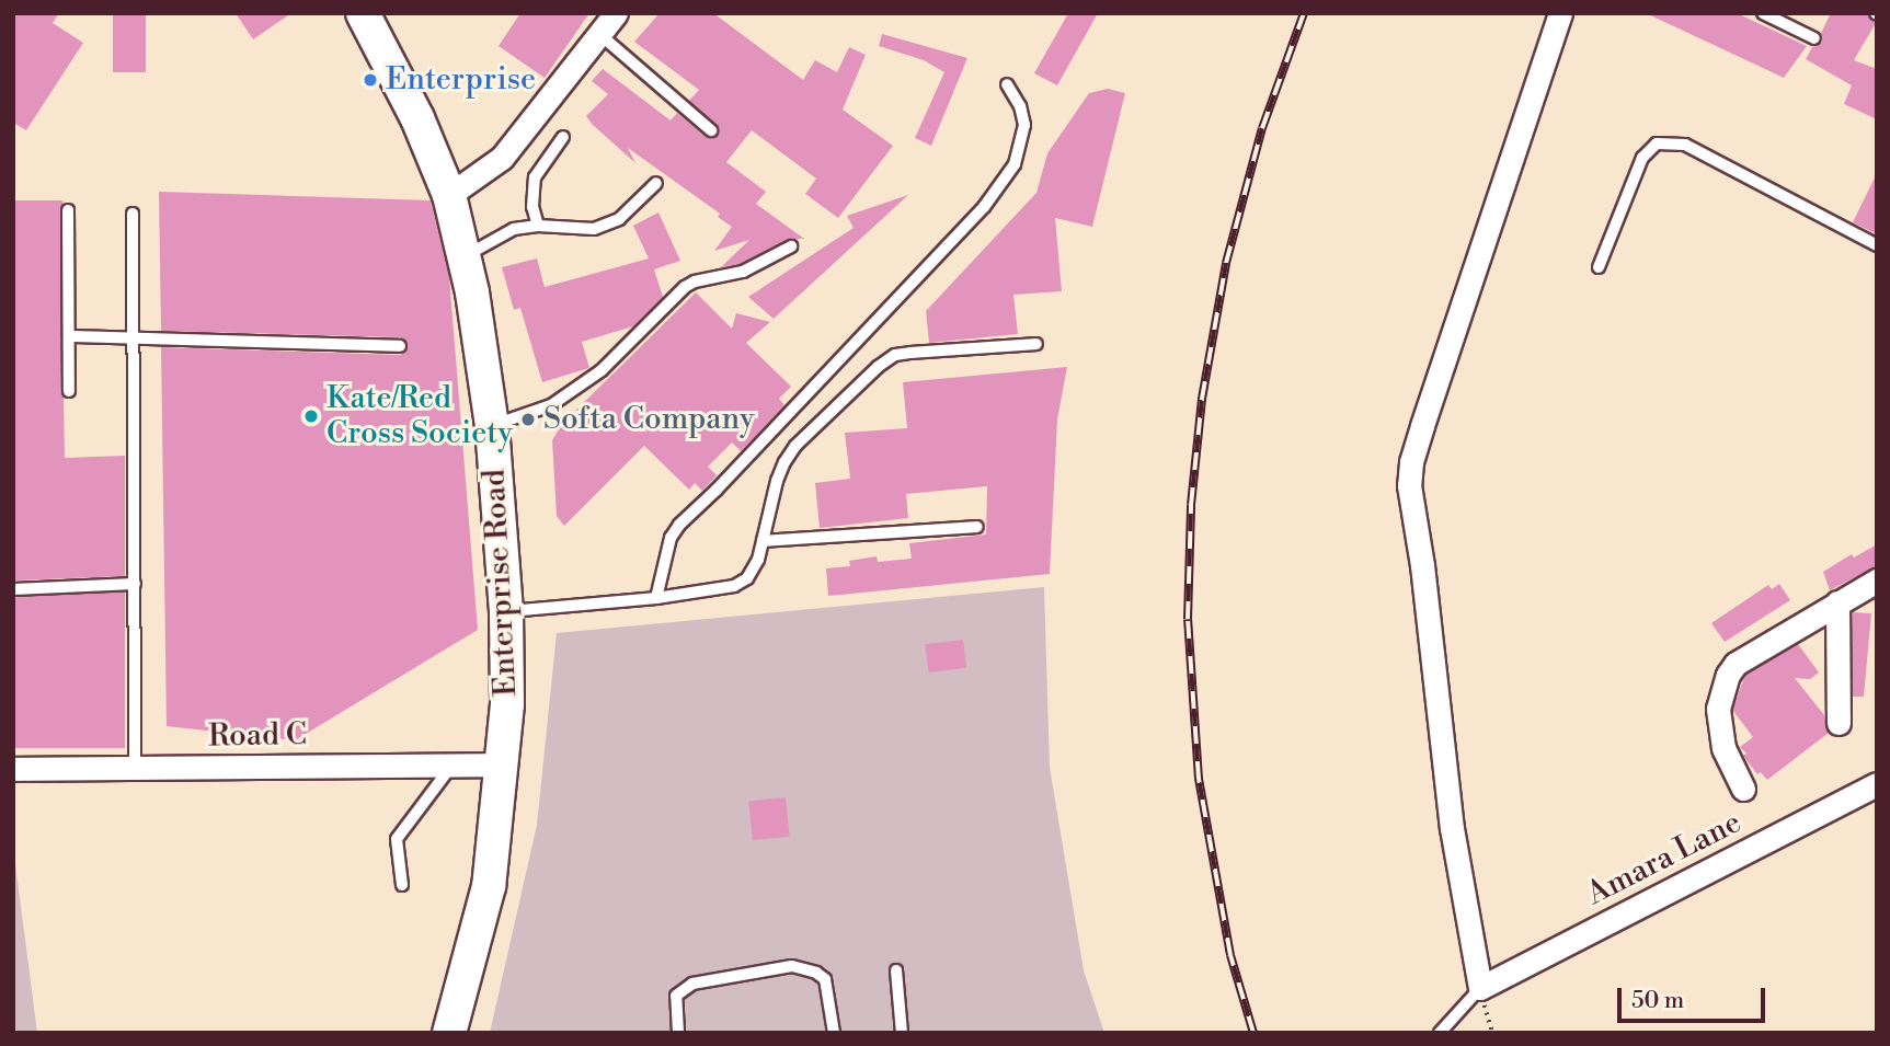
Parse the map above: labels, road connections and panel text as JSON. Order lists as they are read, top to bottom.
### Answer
{
  "streets": {
    "main road": ["Enterprise Road"],
    "street": ["Road C", "Amara Lane"]
  },
  "crossings": [
    ["Enterprise Road", "Road C"]
  ],
  "places": ["Enterprise", "Kate/Red Cross Society", "Softa Company"],
  "scale_bar": "50 m"
}
